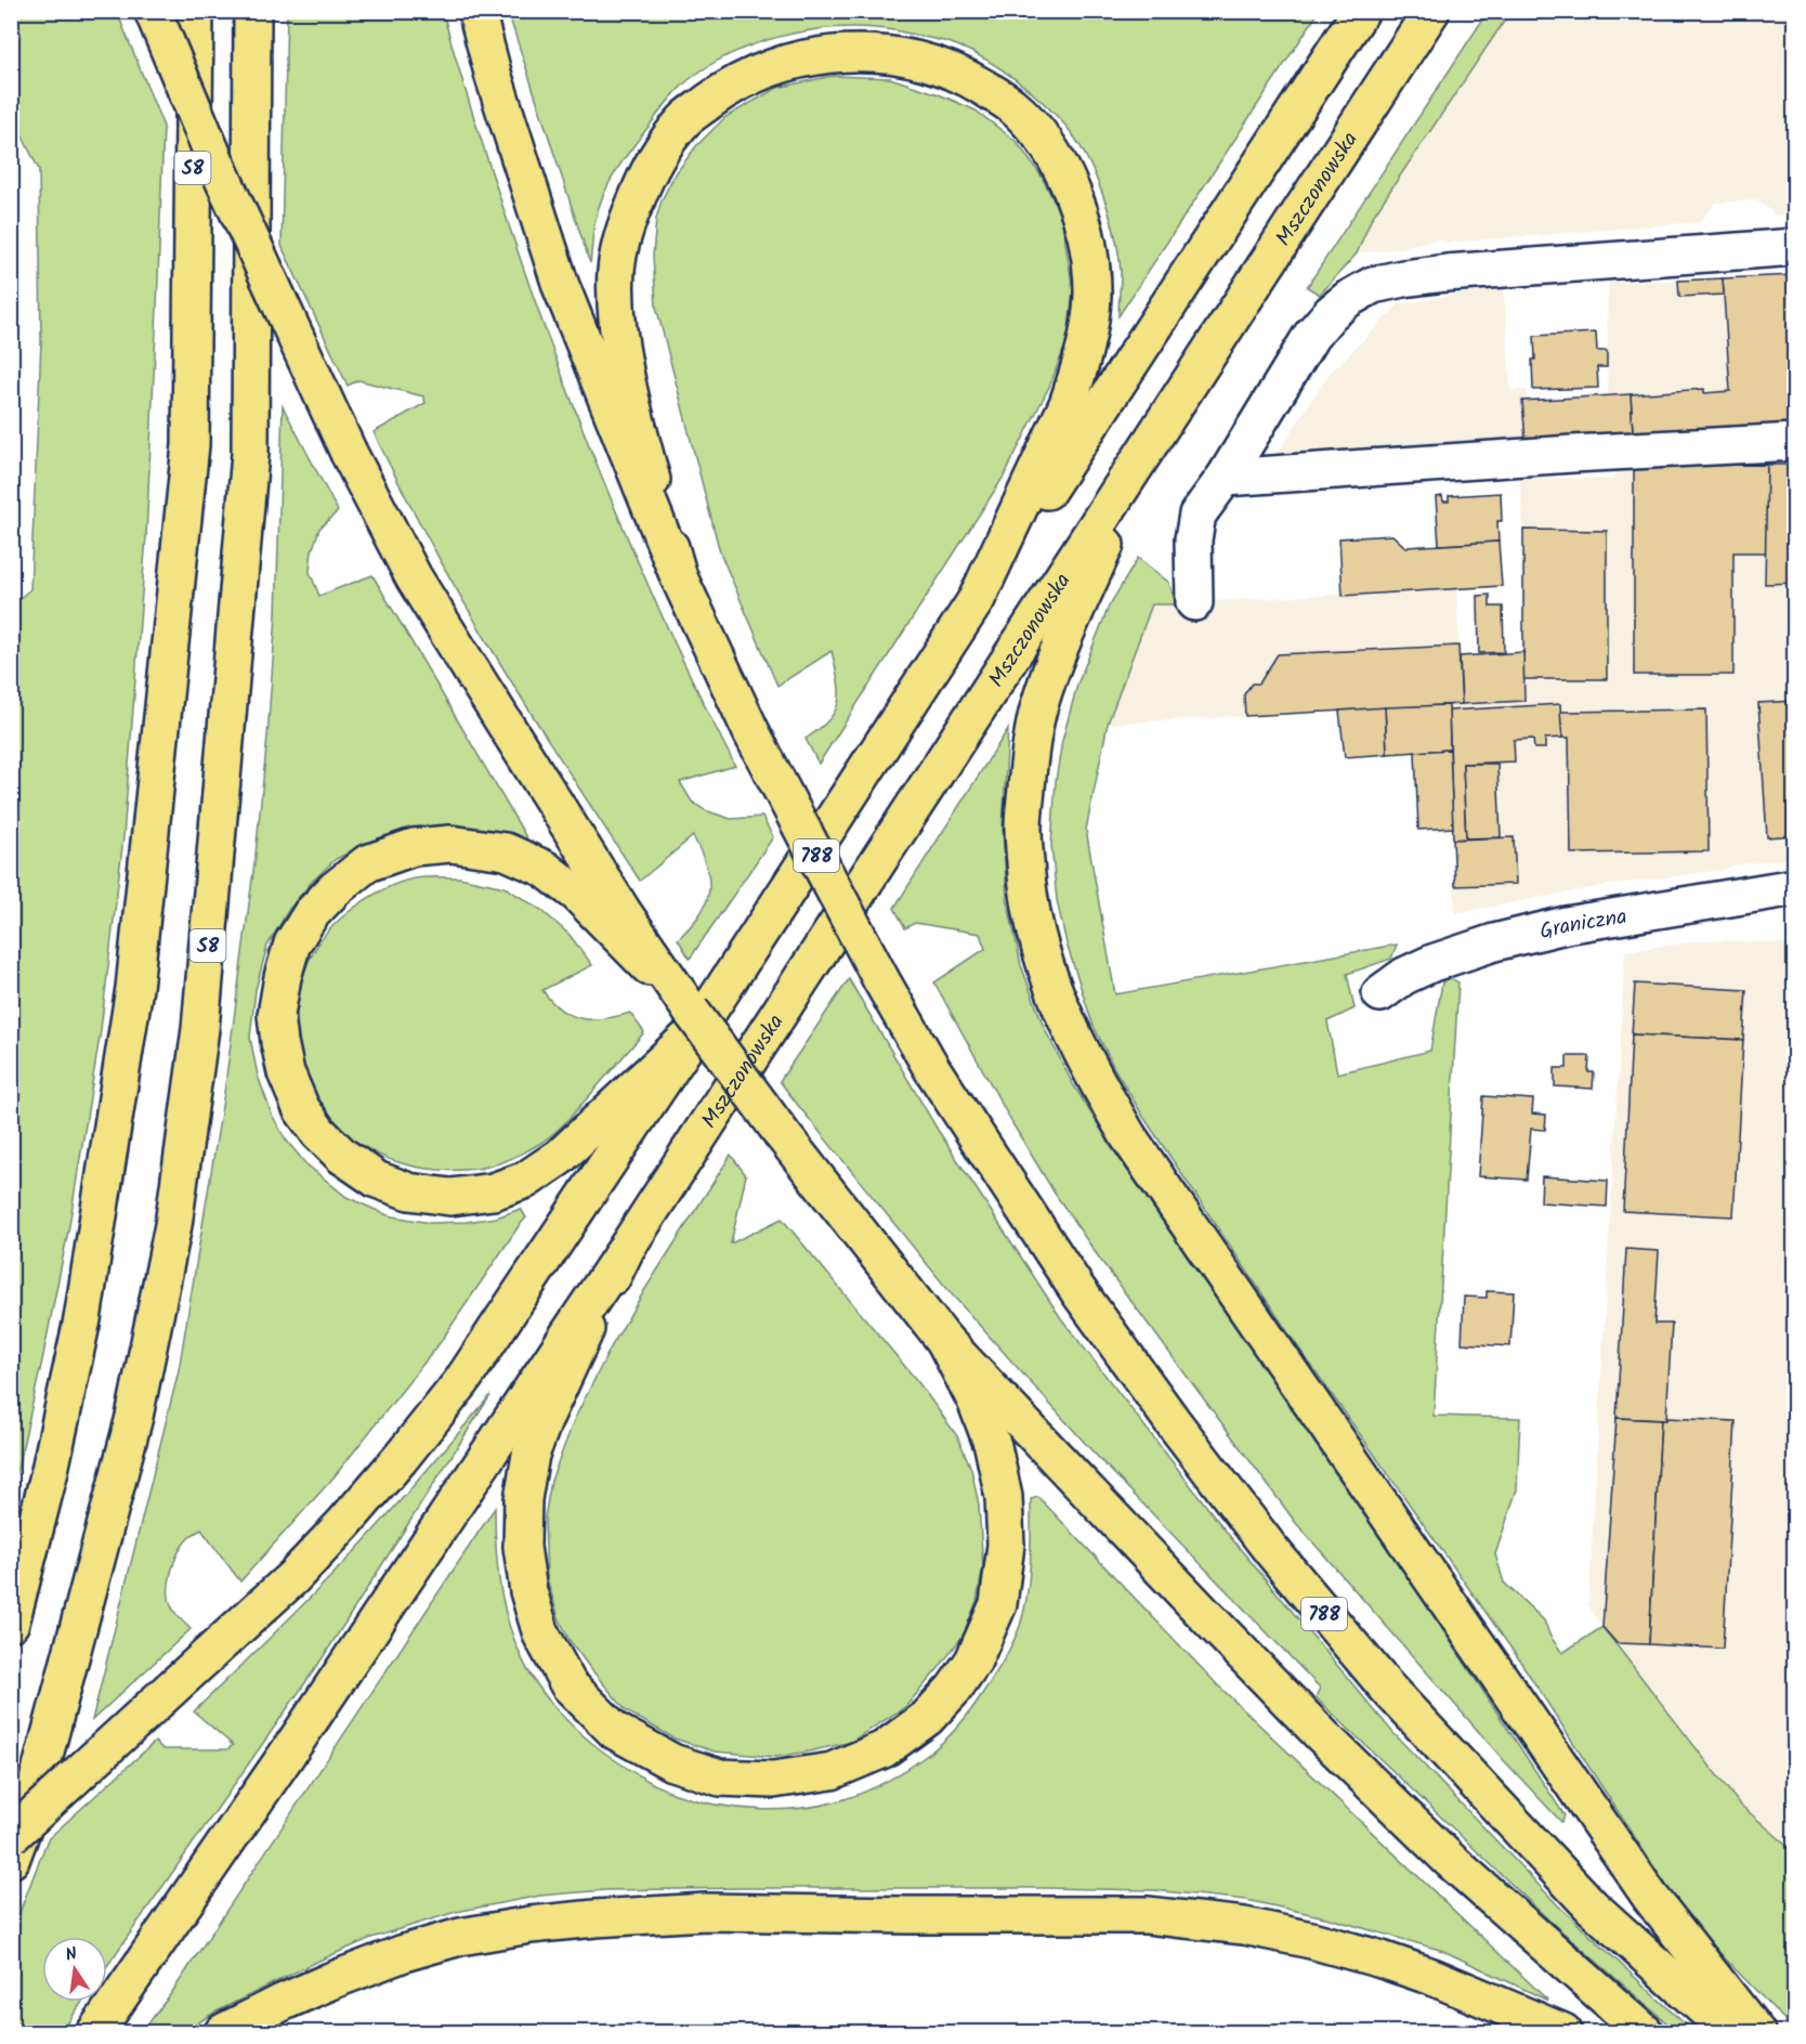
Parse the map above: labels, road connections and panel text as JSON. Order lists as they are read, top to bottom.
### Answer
{
  "streets": {
    "main road": ["S8", "Mszczonowska", "788"],
    "street": ["Graniczna"]
  },
  "north": "top"
}
